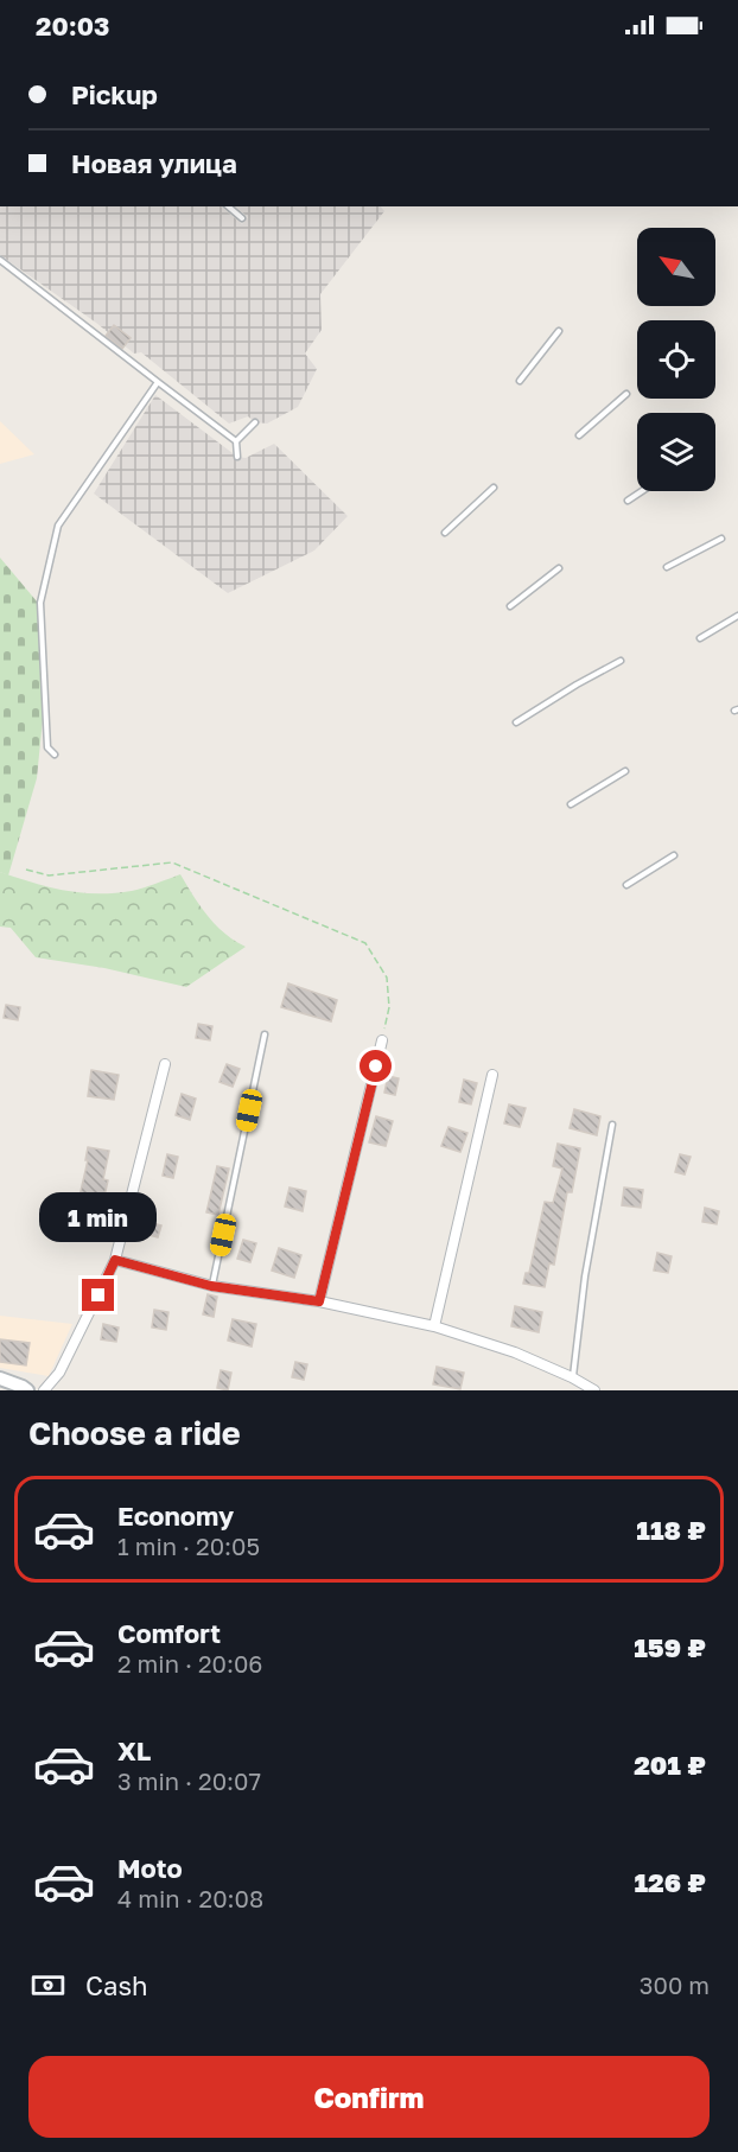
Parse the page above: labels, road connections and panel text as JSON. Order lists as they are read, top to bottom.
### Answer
{
  "north": "top left",
  "page": {
    "status": "20:03",
    "banner": ["Pickup", "Новая улица"],
    "bubble": "1 min",
    "heading": "Choose a ride",
    "list": [
      {
        "name": "Economy",
        "note": "1 min · 20:05",
        "value": "118 ₽"
      },
      {
        "name": "Comfort",
        "note": "2 min · 20:06",
        "value": "159 ₽"
      },
      {
        "name": "XL",
        "note": "3 min · 20:07",
        "value": "201 ₽"
      },
      {
        "name": "Moto",
        "note": "4 min · 20:08",
        "value": "126 ₽"
      }
    ],
    "pay": ["Cash", "300 m"],
    "buttons": "Confirm"
  }
}
